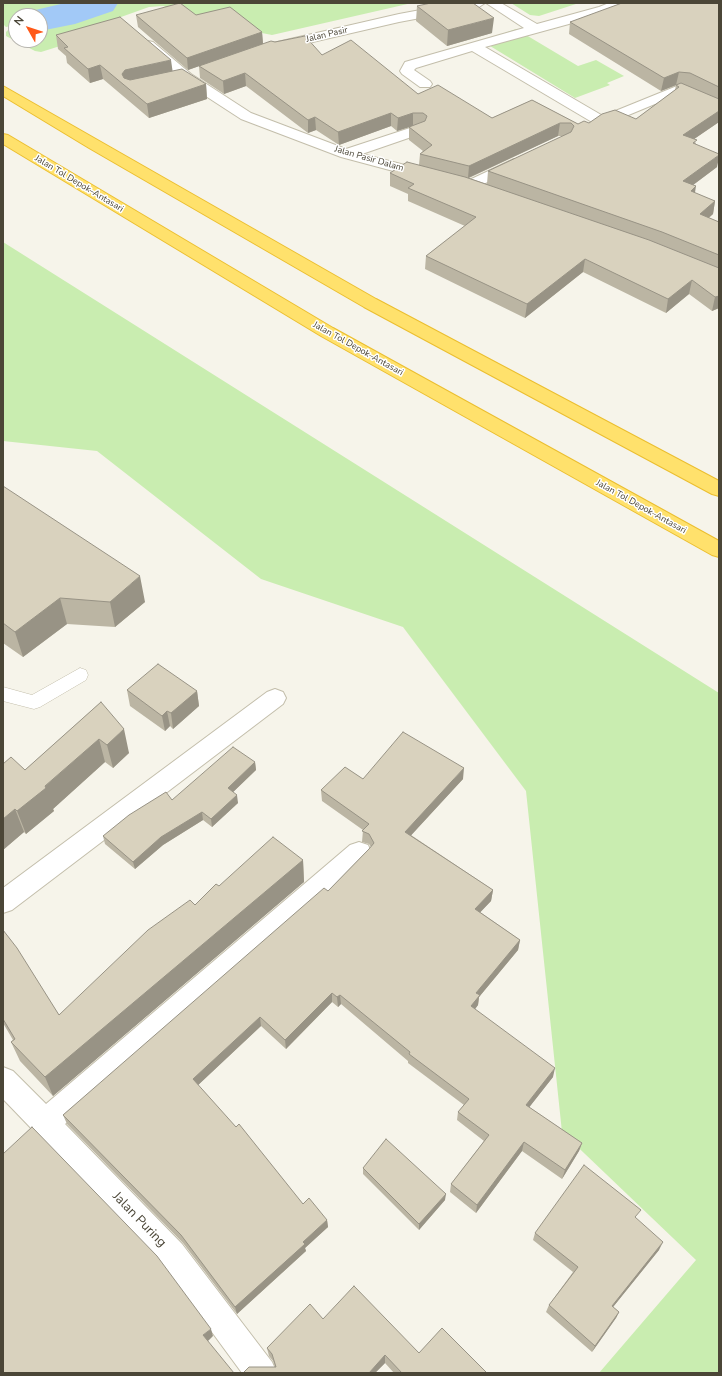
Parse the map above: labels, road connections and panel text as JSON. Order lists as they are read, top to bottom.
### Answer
{
  "streets": {
    "highway": ["Jalan Tol Depok–Antasari"],
    "street": ["Jalan Pasir", "Jalan Pasir Dalam", "Jalan Puring"]
  },
  "north": "top left"
}
